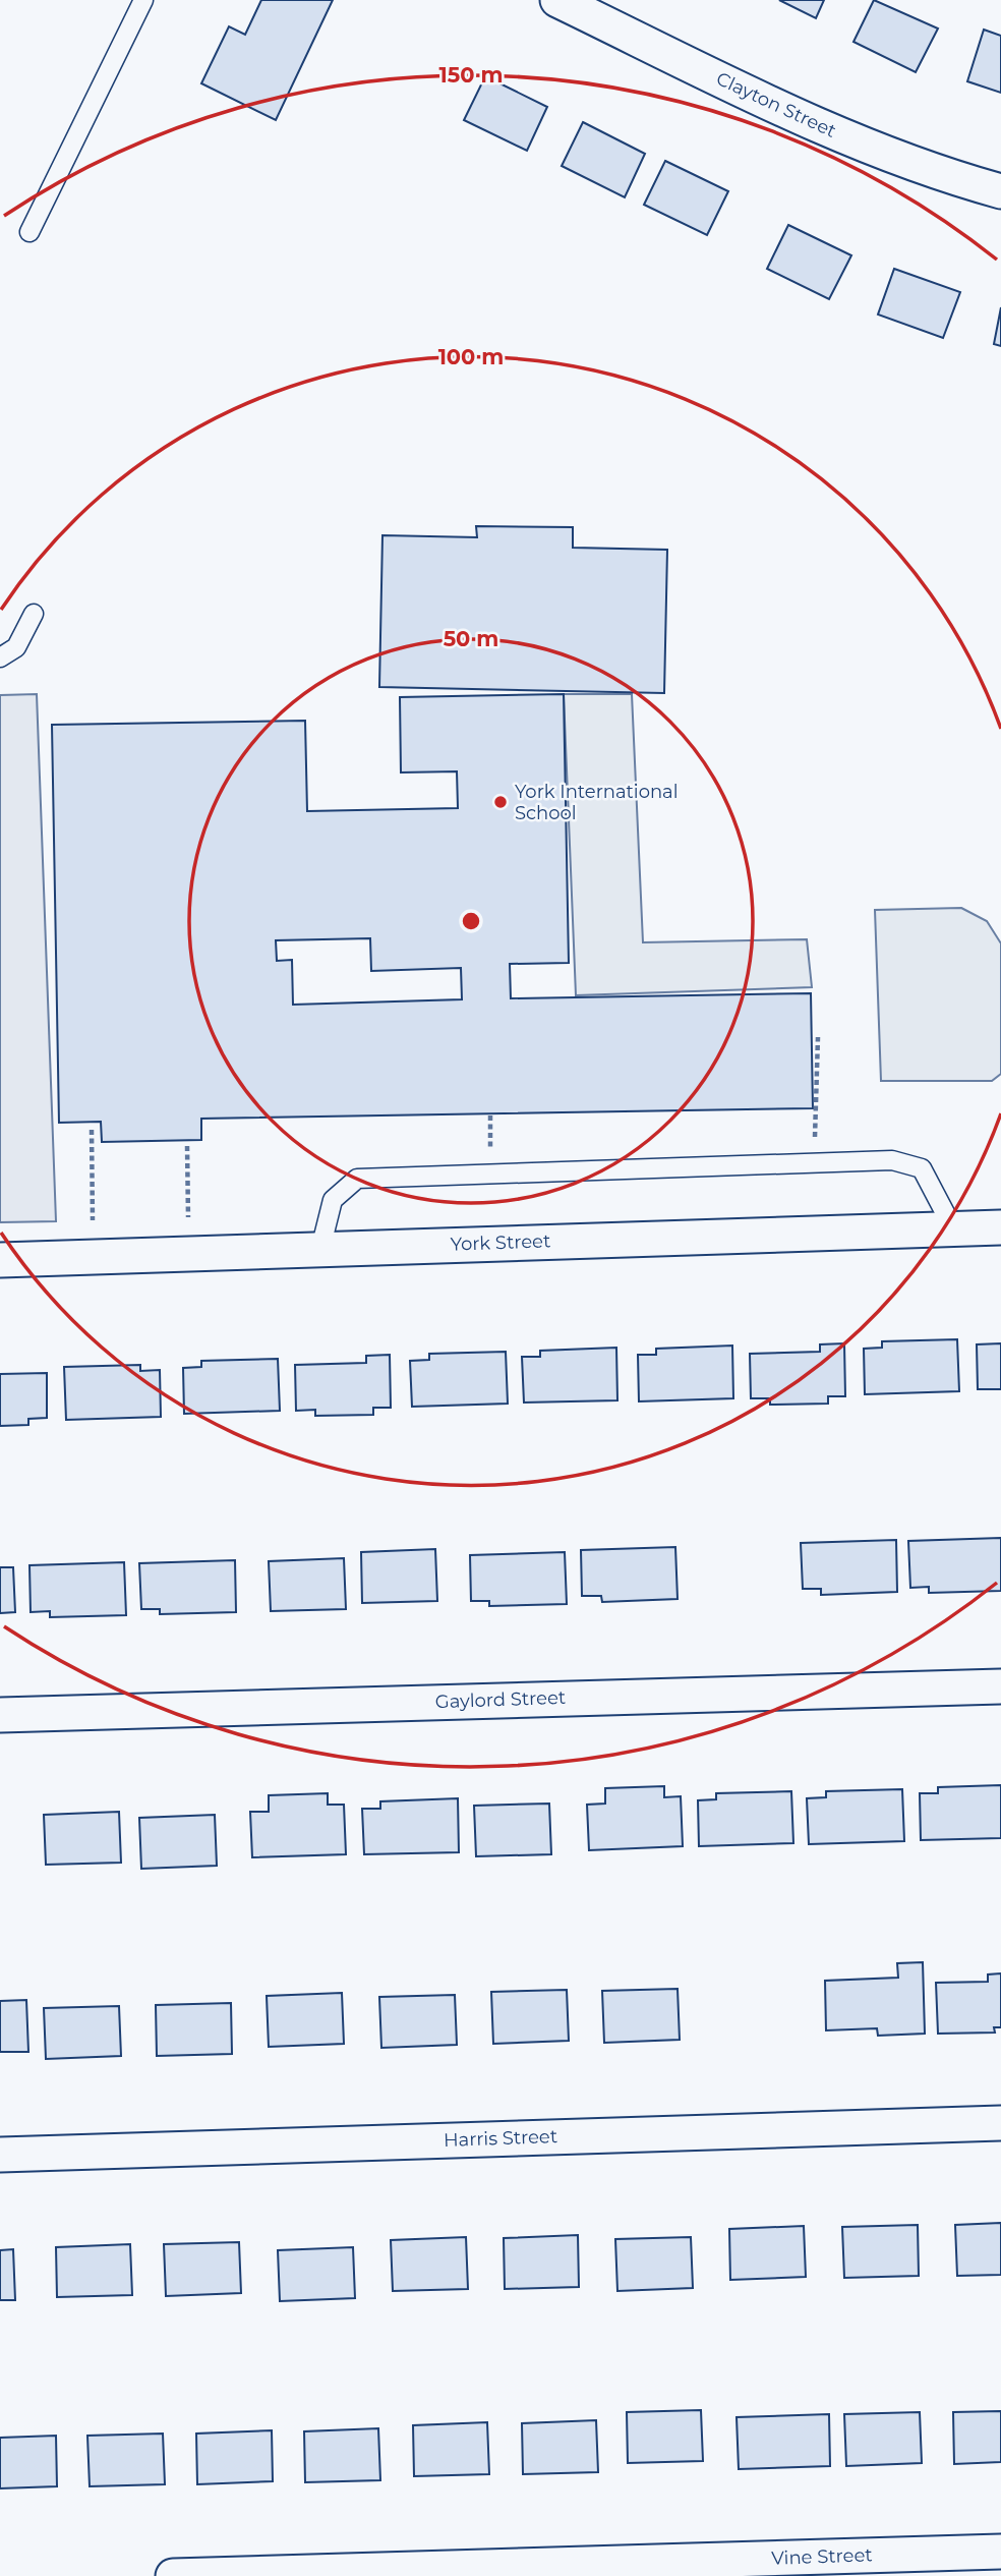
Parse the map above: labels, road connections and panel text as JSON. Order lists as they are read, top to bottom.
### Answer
{
  "streets": {
    "street": [
      "Clayton Street",
      "York Street",
      "Gaylord Street",
      "Harris Street",
      "Vine Street"
    ]
  },
  "places": ["York International School"],
  "rings": ["150 m", "100 m", "50 m"]
}
